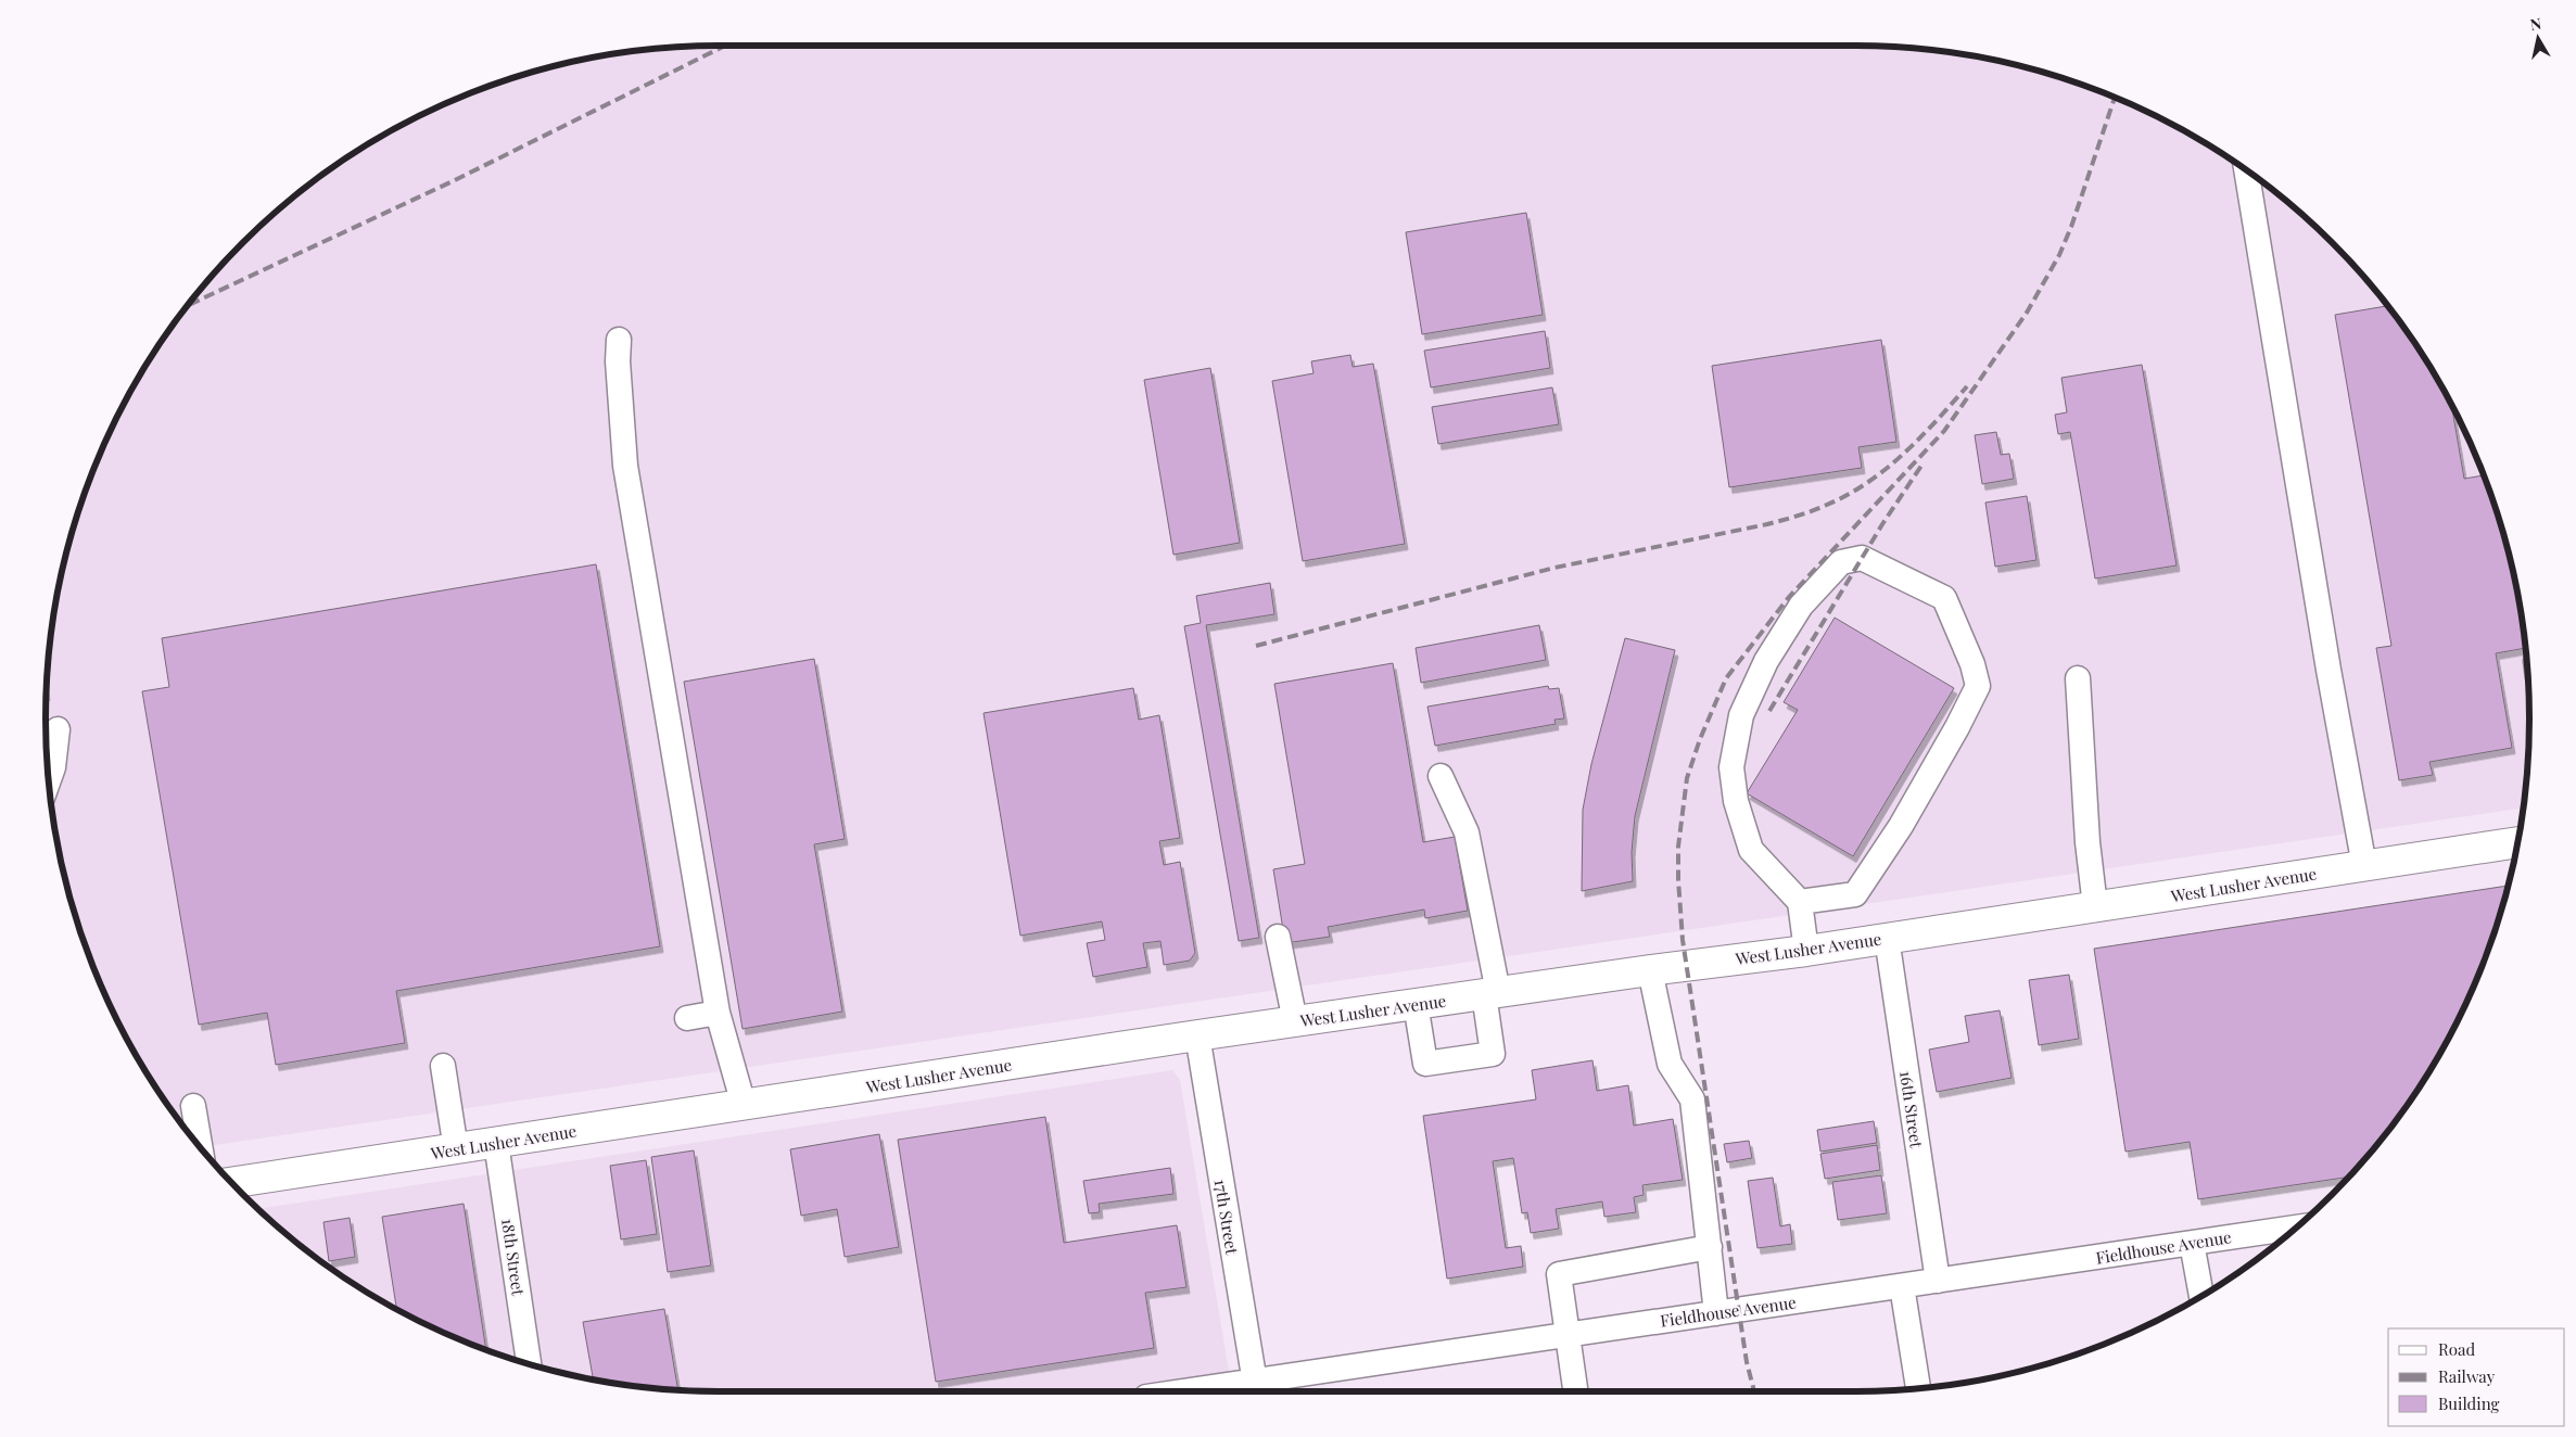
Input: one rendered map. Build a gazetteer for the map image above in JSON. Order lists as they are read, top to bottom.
{
  "streets": {
    "main road": ["West Lusher Avenue"],
    "street": [
      "16th Street",
      "17th Street",
      "Fieldhouse Avenue",
      "18th Street"
    ]
  },
  "crossings": [
    ["West Lusher Avenue", "16th Street"],
    ["West Lusher Avenue", "17th Street"],
    ["West Lusher Avenue", "18th Street"],
    ["16th Street", "Fieldhouse Avenue"],
    ["17th Street", "Fieldhouse Avenue"]
  ],
  "legend": ["Road", "Railway", "Building"],
  "north": "top"
}
